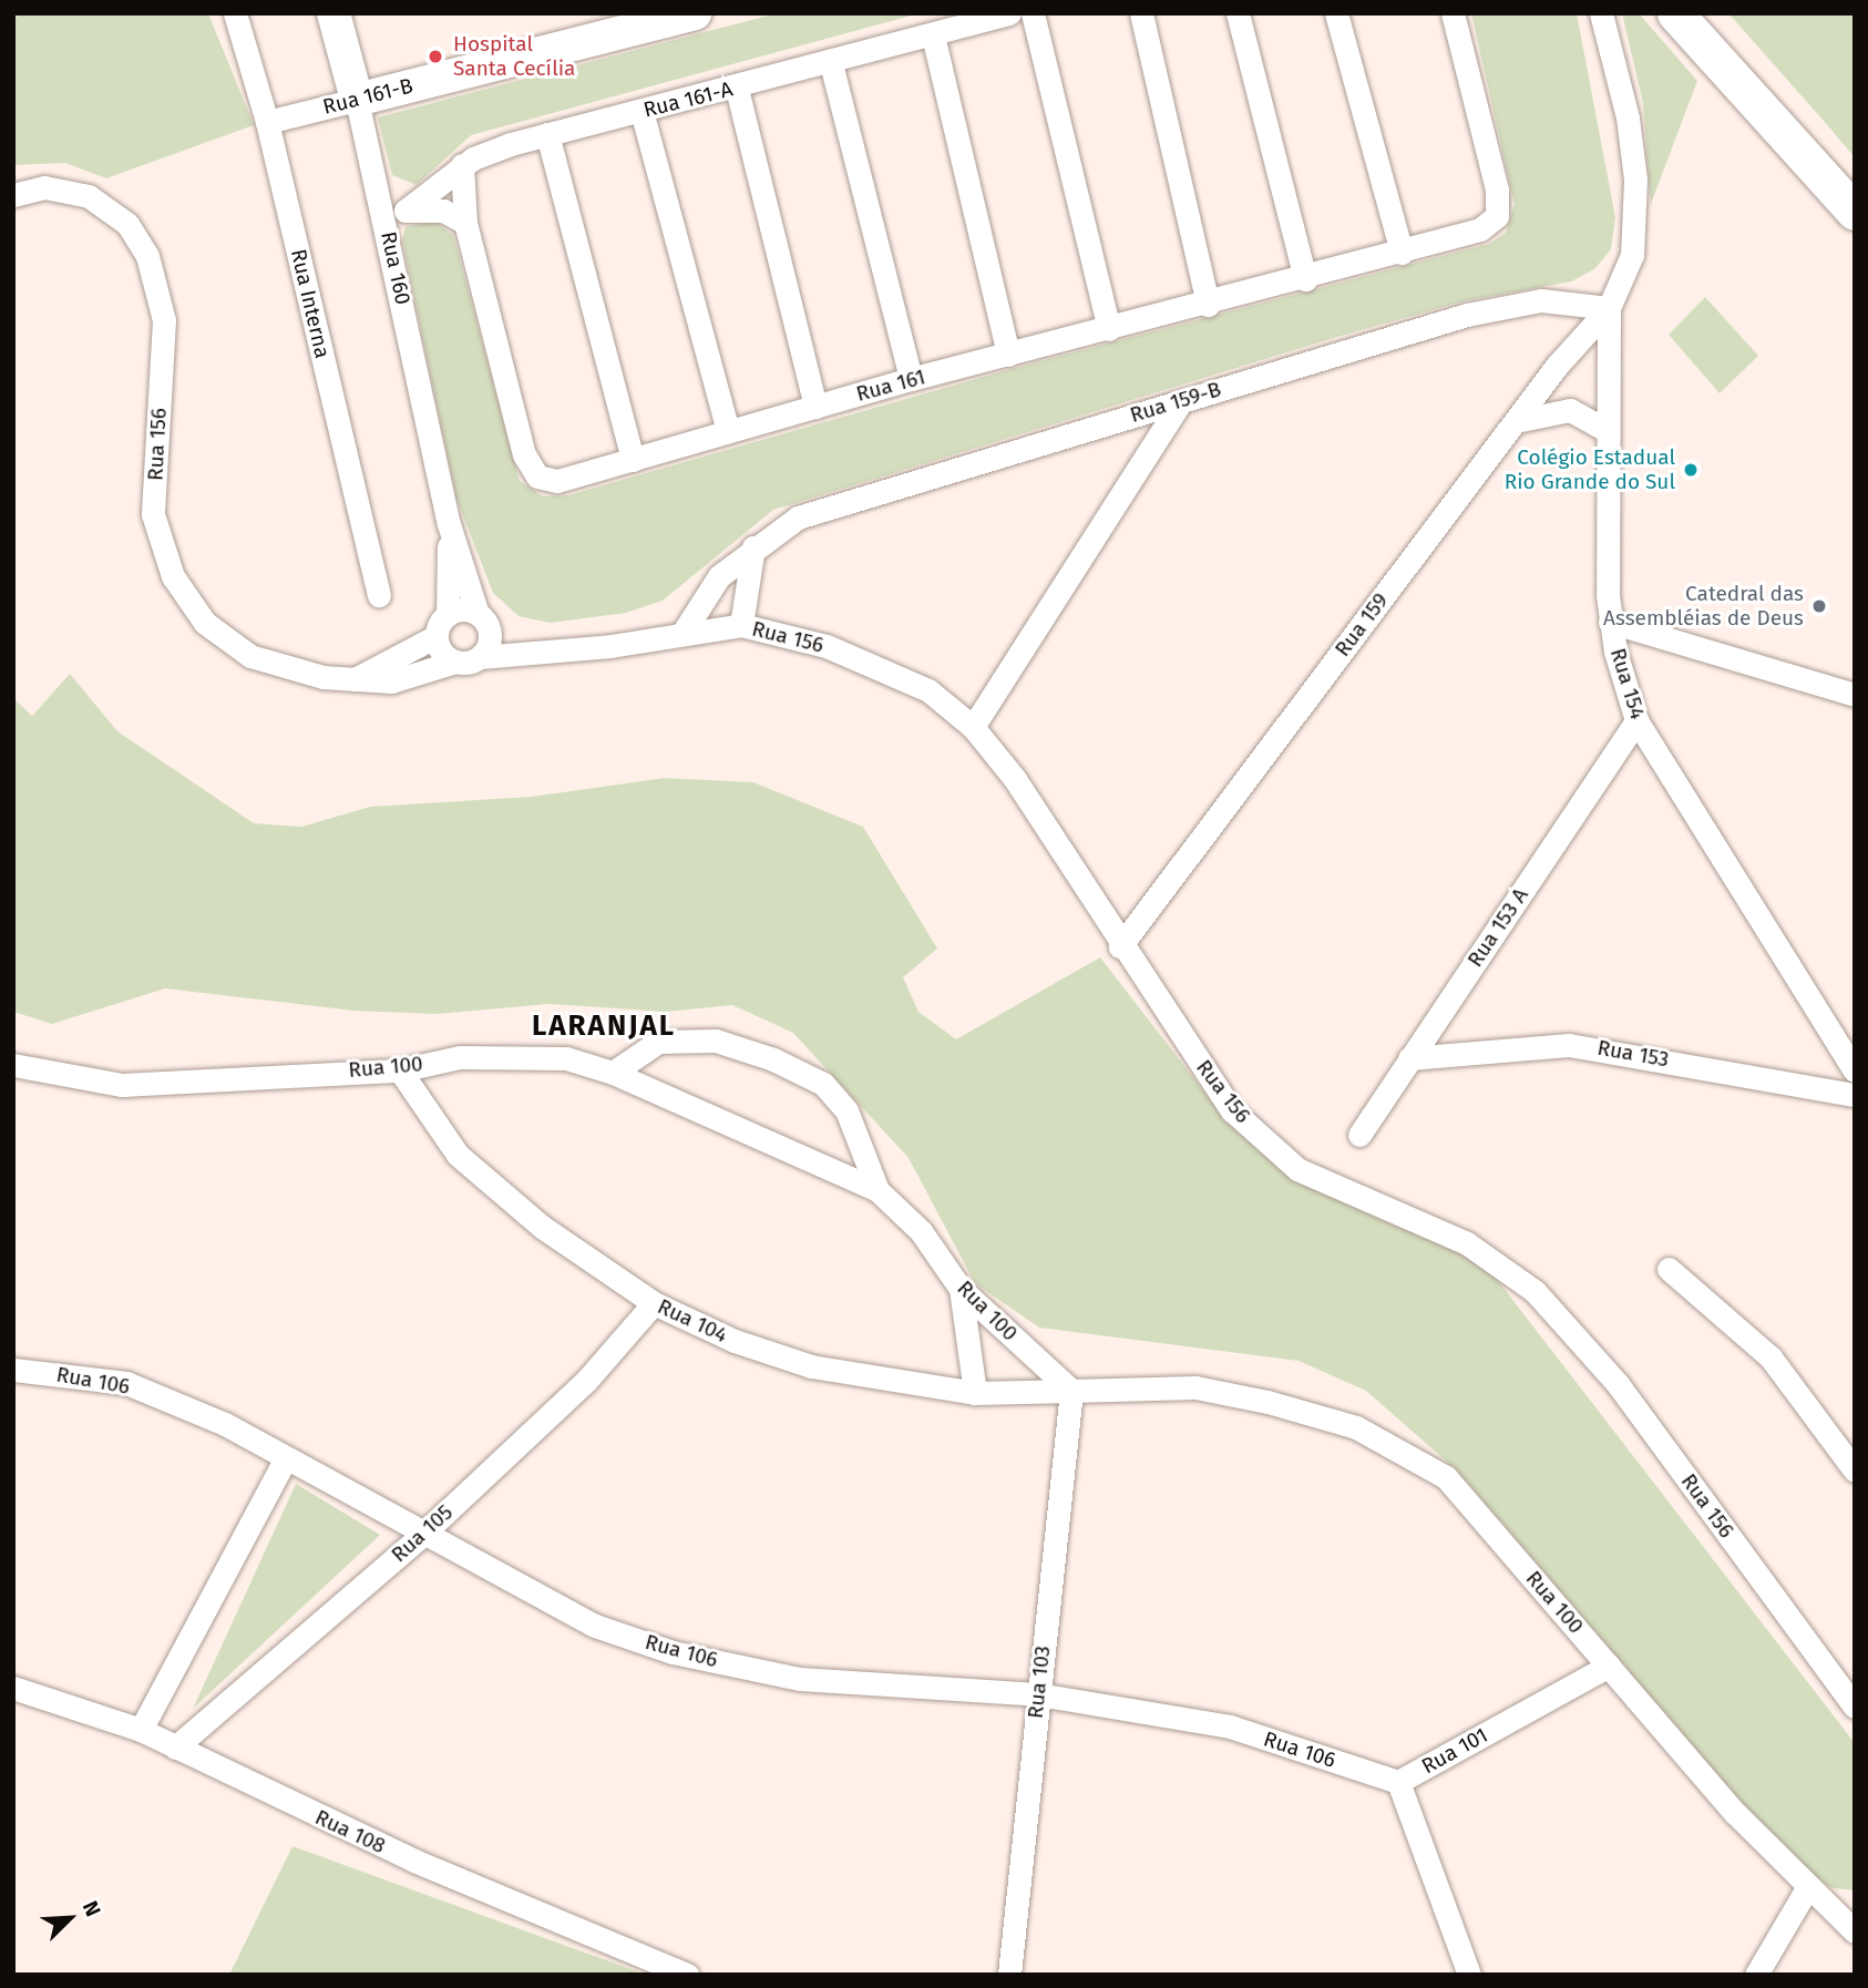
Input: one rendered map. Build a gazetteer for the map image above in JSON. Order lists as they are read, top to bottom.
{
  "streets": {
    "street": [
      "Rua 161-B",
      "Rua 161-A",
      "Rua 160",
      "Rua Interna",
      "Rua 161",
      "Rua 159-B",
      "Rua 156",
      "Rua 159",
      "Rua 154",
      "Rua 153 A",
      "Rua 153",
      "Rua 100",
      "Rua 104",
      "Rua 106",
      "Rua 105",
      "Rua 103",
      "Rua 101",
      "Rua 108"
    ]
  },
  "crossings": [
    ["Rua 161-B", "Rua 160"],
    ["Rua 161-B", "Rua Interna"],
    ["Rua 161-A", "Rua 160"],
    ["Rua 161-A", "Rua 161"],
    ["Rua 160", "Rua 156"],
    ["Rua 159-B", "Rua 156"],
    ["Rua 159-B", "Rua 159"],
    ["Rua 159-B", "Rua 154"],
    ["Rua 156", "Rua 159"],
    ["Rua 159", "Rua 154"],
    ["Rua 154", "Rua 153 A"],
    ["Rua 153 A", "Rua 153"],
    ["Rua 100", "Rua 104"],
    ["Rua 100", "Rua 103"],
    ["Rua 100", "Rua 101"],
    ["Rua 104", "Rua 105"],
    ["Rua 104", "Rua 103"],
    ["Rua 106", "Rua 105"],
    ["Rua 106", "Rua 103"],
    ["Rua 106", "Rua 101"],
    ["Rua 105", "Rua 108"]
  ],
  "districts": ["LARANJAL"],
  "places": ["Hospital Santa Cecília", "Colégio Estadual Rio Grande do Sul", "Catedral das Assembléias de Deus"],
  "north": "top right"
}
